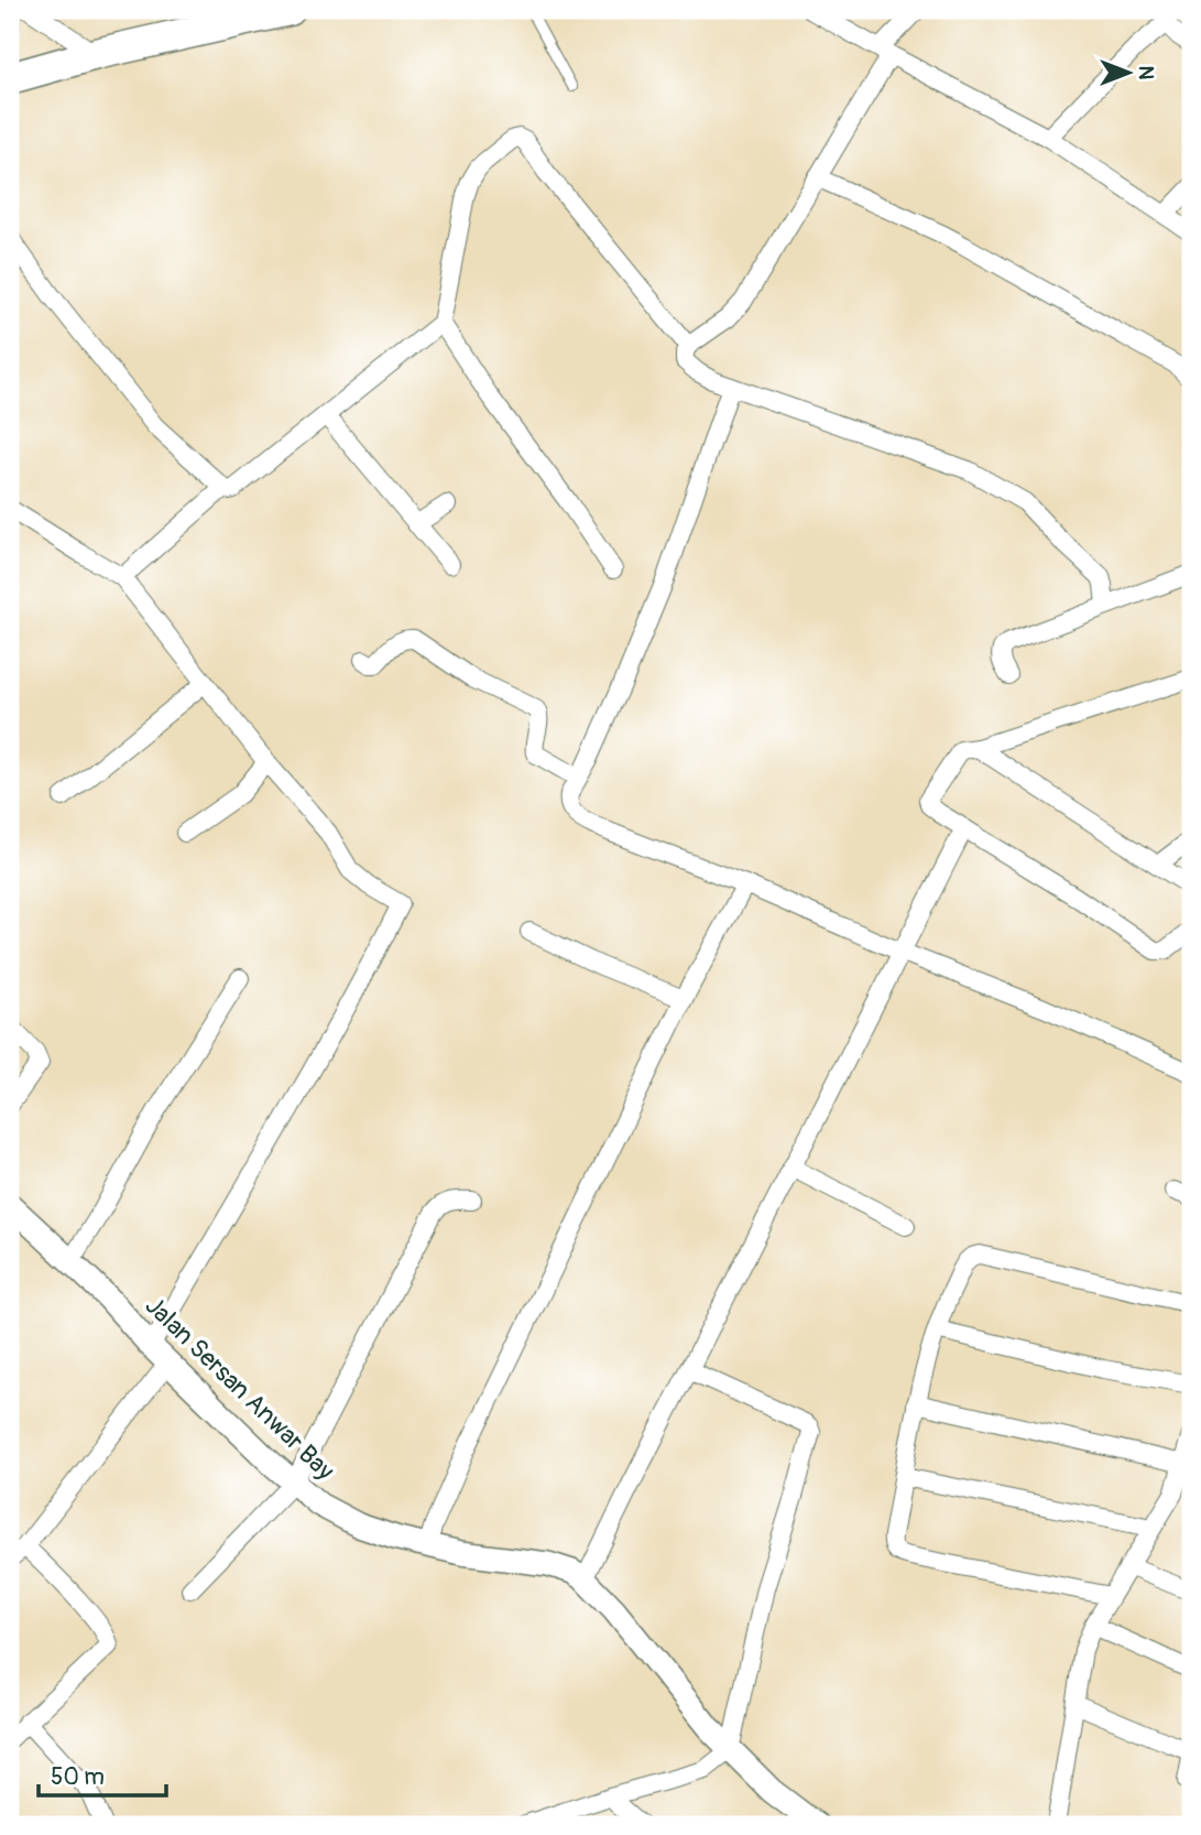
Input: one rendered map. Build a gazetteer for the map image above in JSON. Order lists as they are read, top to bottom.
{
  "streets": {
    "main road": ["Jalan Sersan Anwar Bay"]
  },
  "scale_bar": "50 m",
  "north": "right"
}
